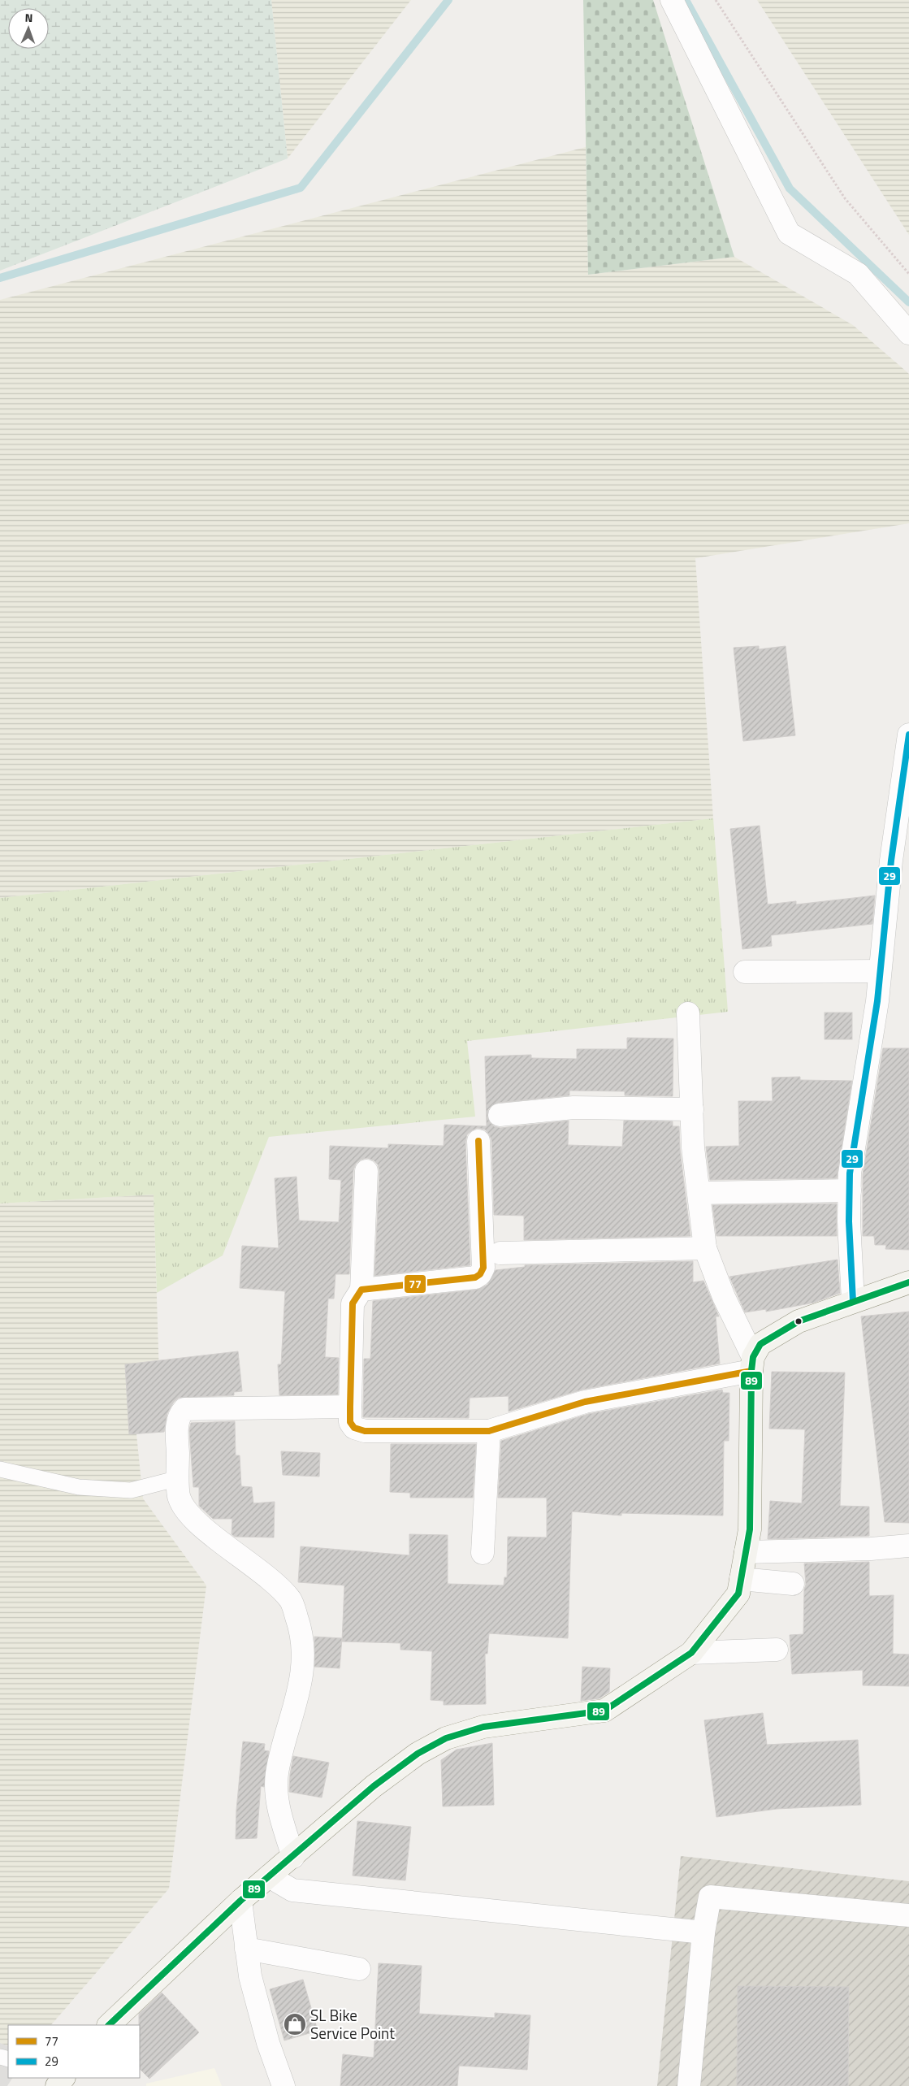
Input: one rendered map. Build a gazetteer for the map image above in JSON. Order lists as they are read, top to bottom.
{
  "places": {
    "shop": ["SL Bike Service Point"]
  },
  "lines": ["transit line 29", "transit line 77", "transit line 89"],
  "legend": ["77", "29"],
  "north": "top"
}
